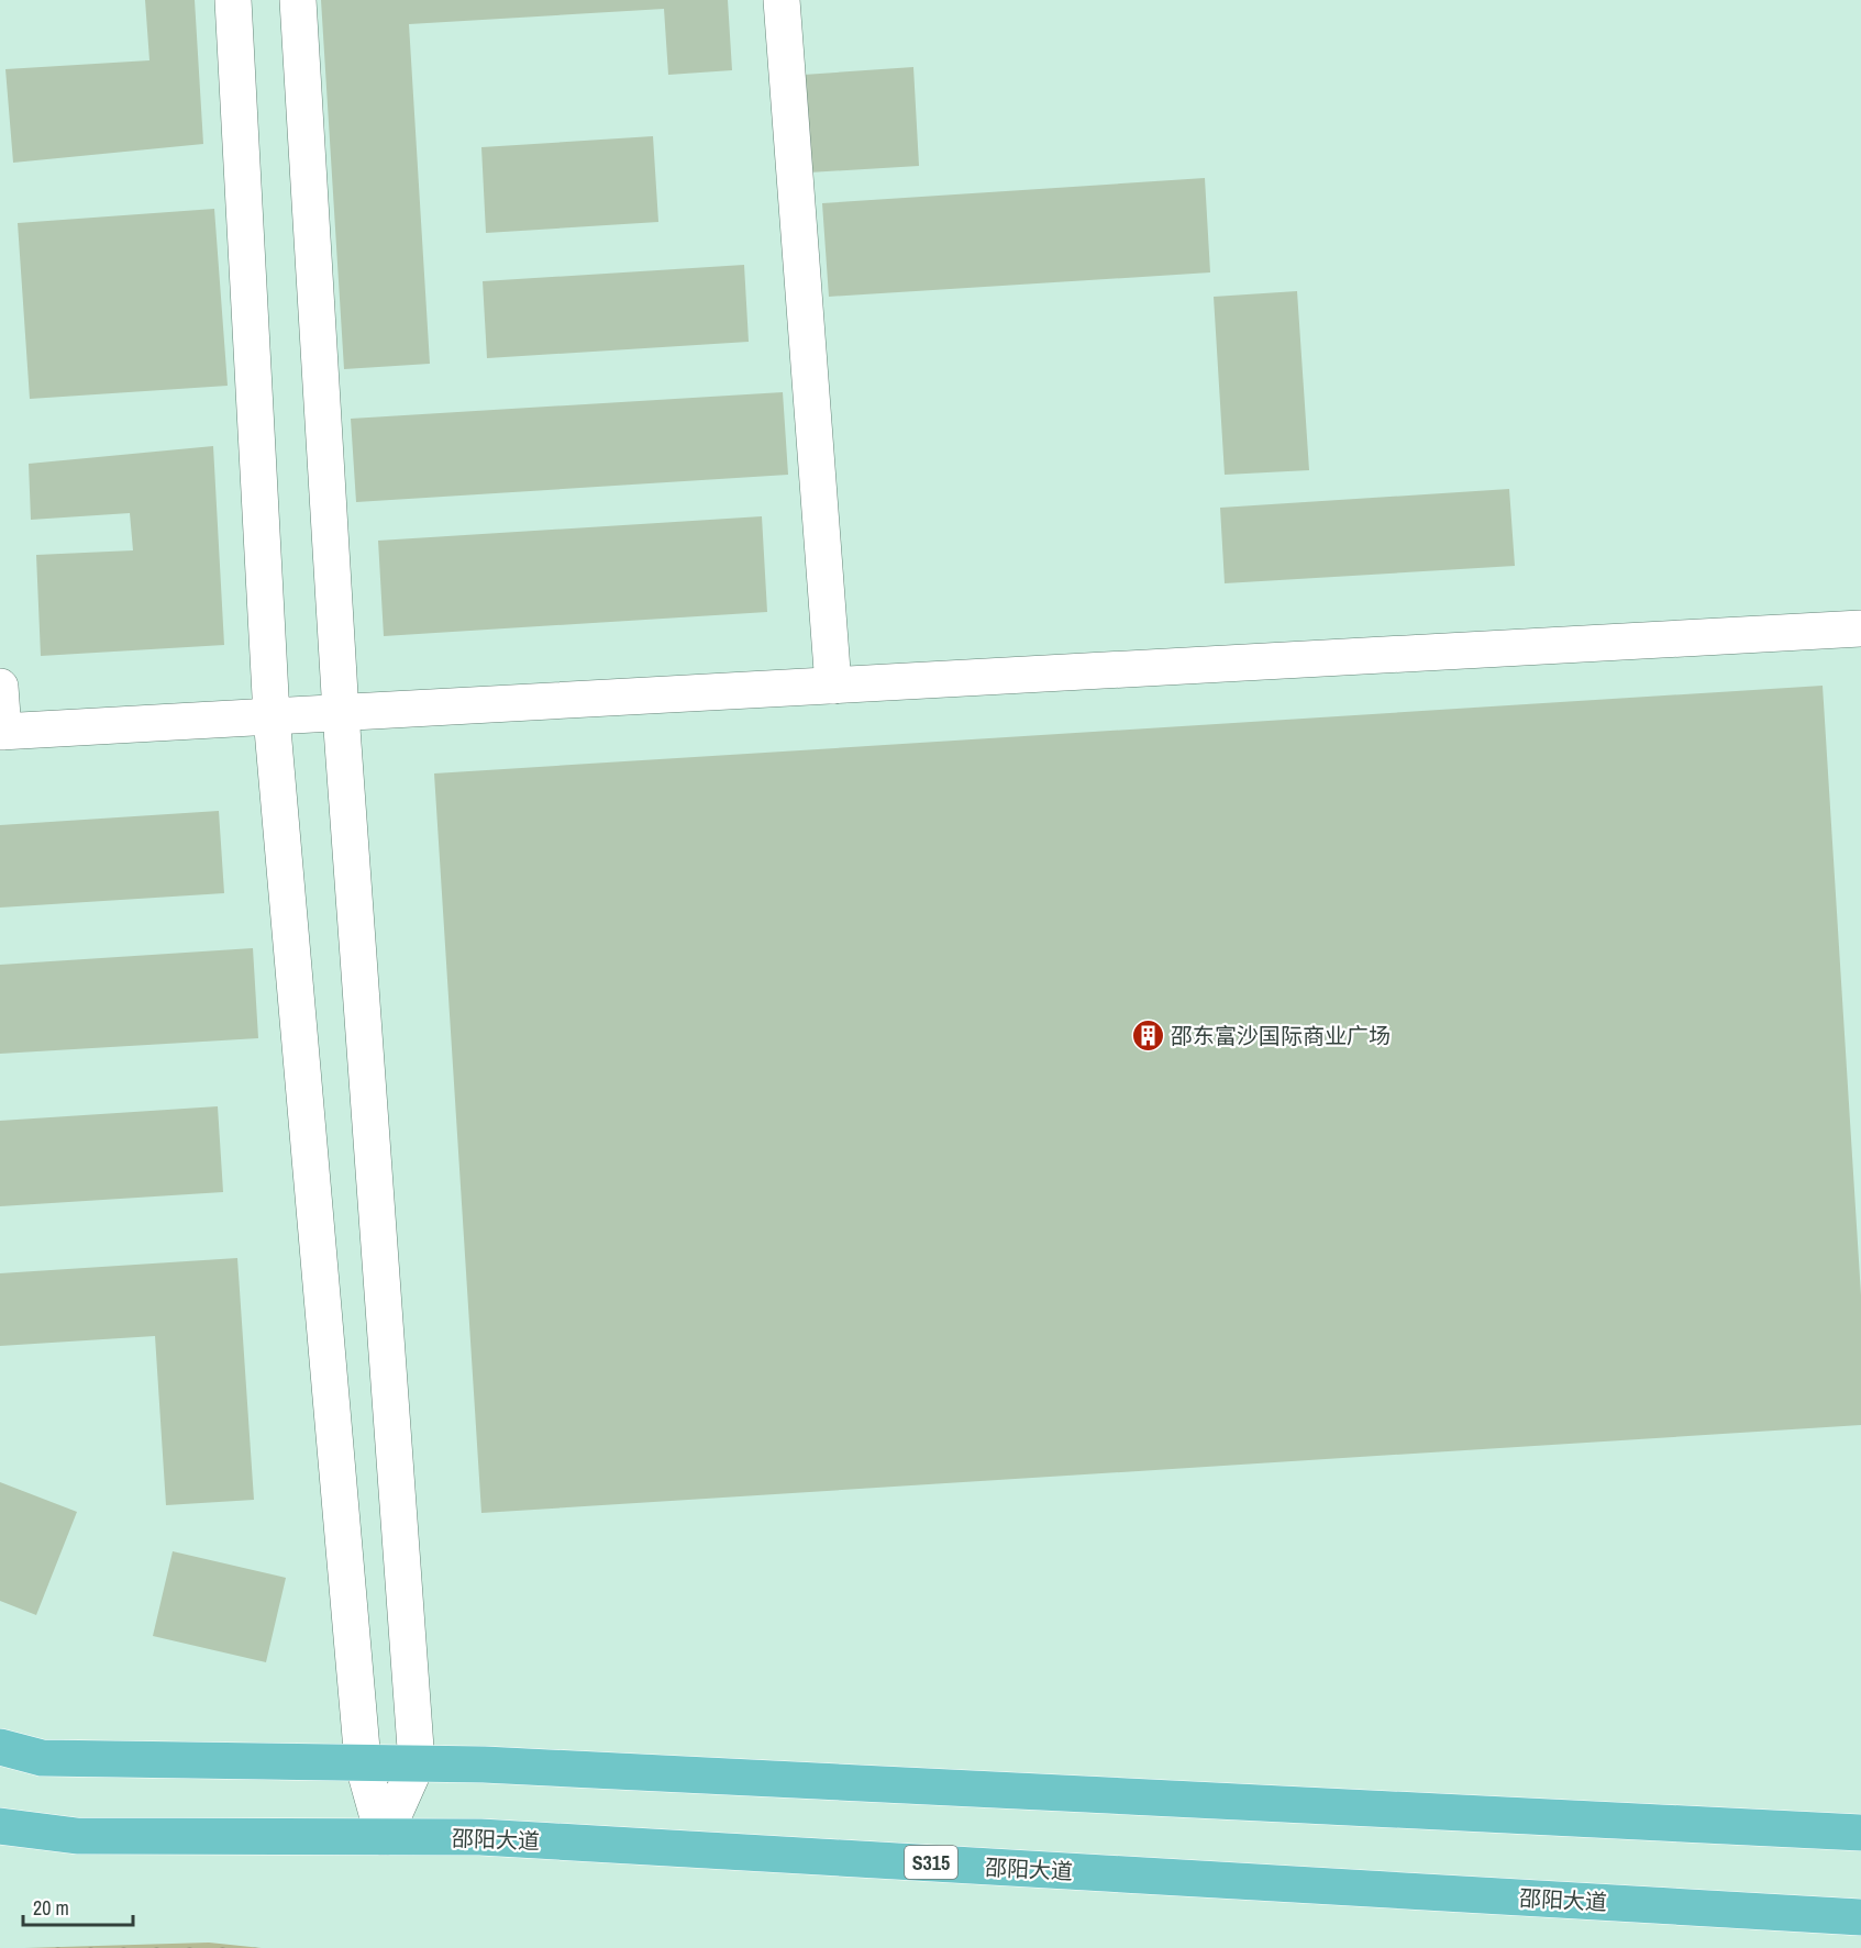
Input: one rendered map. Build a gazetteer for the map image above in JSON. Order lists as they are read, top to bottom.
{
  "streets": {
    "main road": ["邵阳大道", "S315"]
  },
  "places": {
    "building": ["邵东富沙国际商业广场"]
  },
  "scale_bar": "20 m"
}
